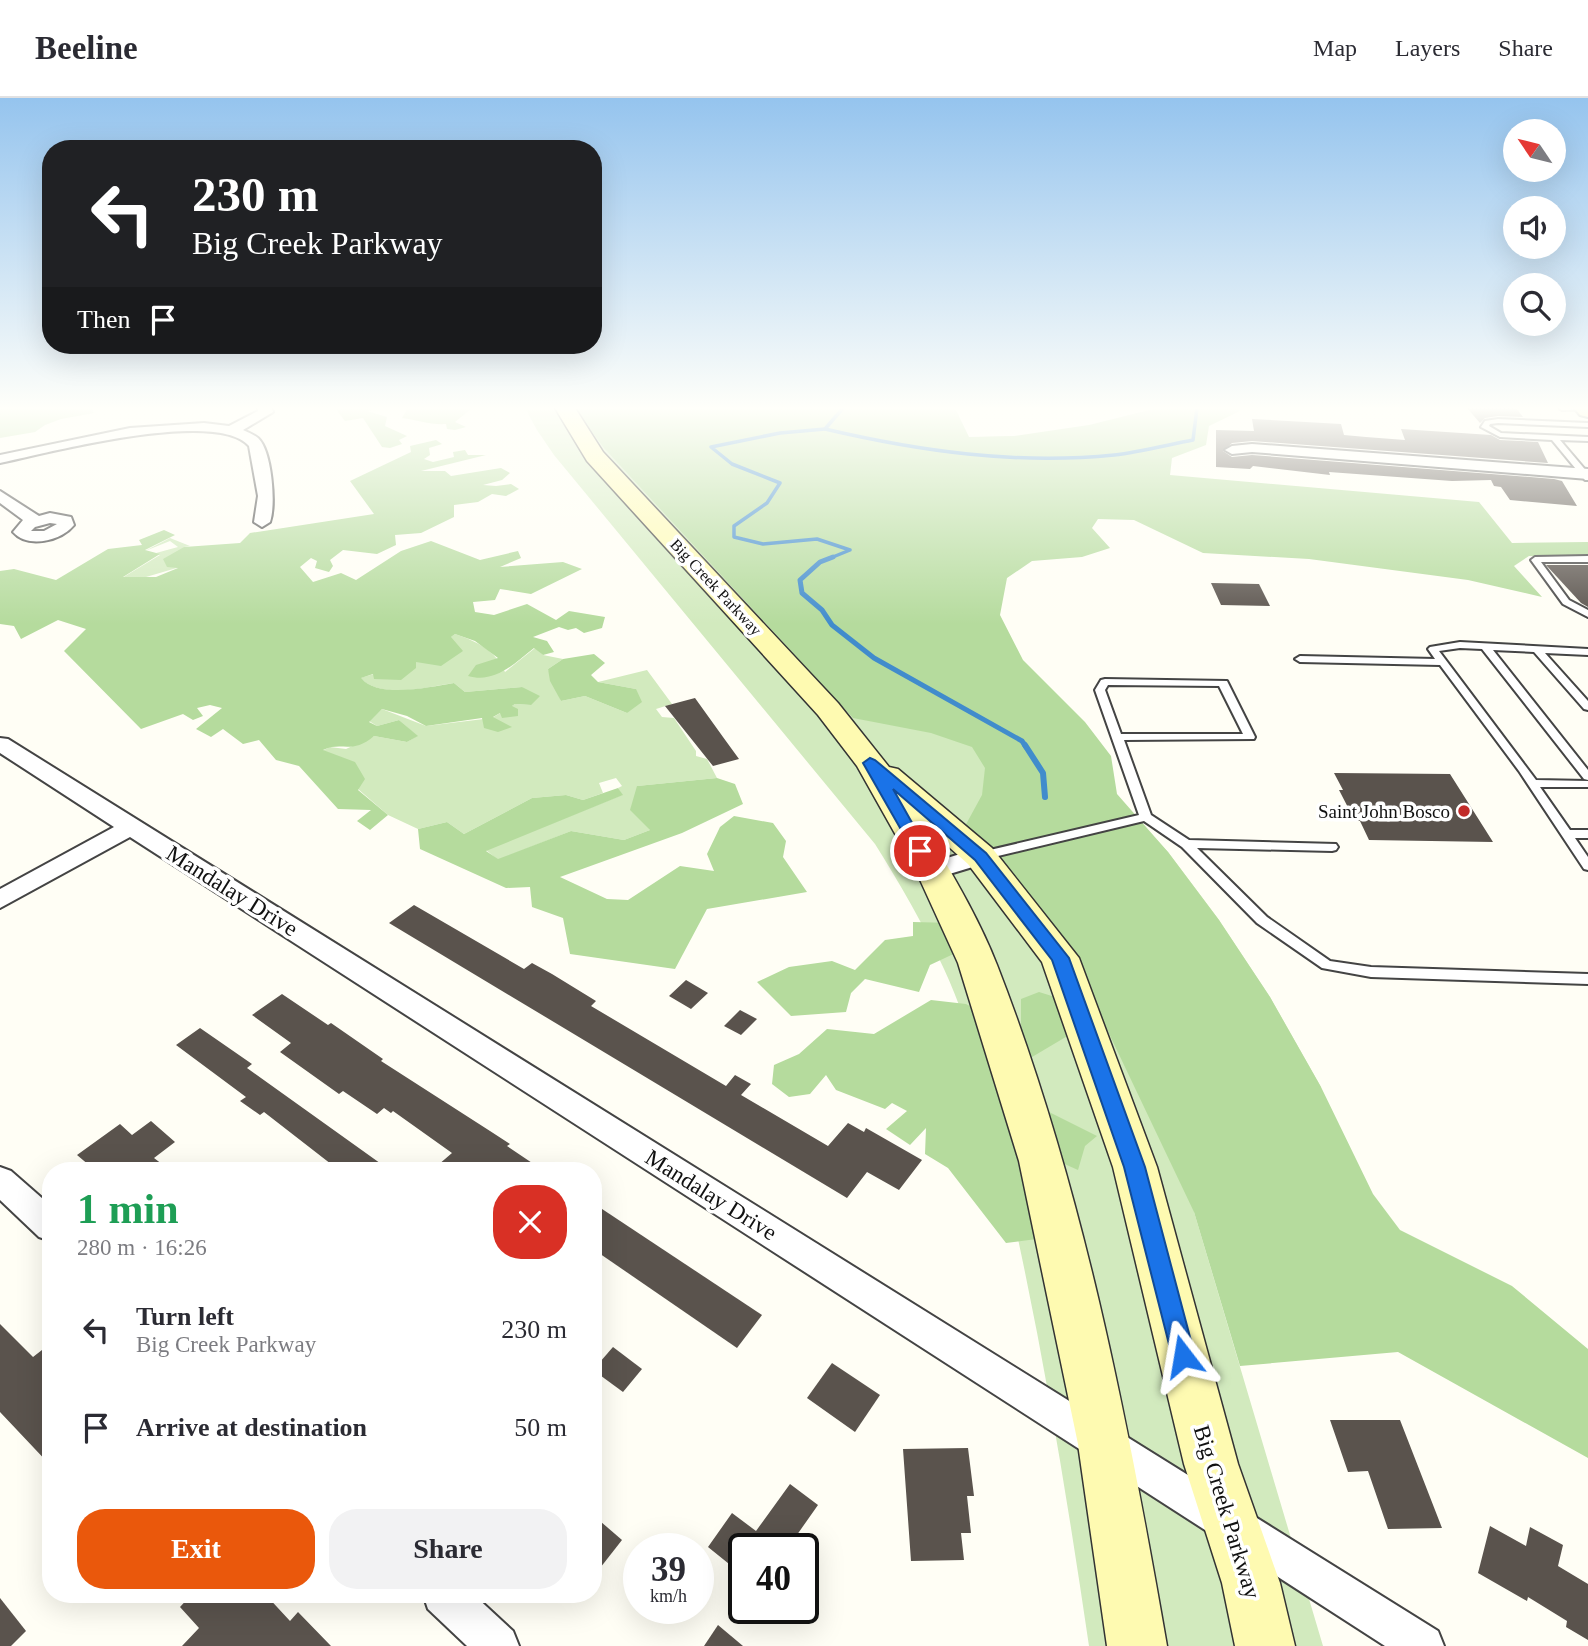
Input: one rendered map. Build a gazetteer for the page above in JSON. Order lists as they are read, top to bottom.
{
  "streets": {
    "street": ["Big Creek Parkway", "Mandalay Drive"]
  },
  "crossings": [
    ["Big Creek Parkway", "Mandalay Drive"]
  ],
  "places": ["Saint John Bosco"],
  "north": "top left",
  "page": {
    "header": "Beeline",
    "nav": ["Map", "Layers", "Share"],
    "turn": ["230 m", "Big Creek Parkway"],
    "then": "Then",
    "heading": ["1 min", "280 m · 16:26"],
    "list": [
      {
        "name": "Turn left",
        "note": "Big Creek Parkway",
        "value": "230 m"
      },
      {
        "name": "Arrive at destination",
        "value": "50 m"
      }
    ],
    "buttons": ["Exit", "Share"],
    "speed": "39 km/h",
    "limit": "40"
  }
}
